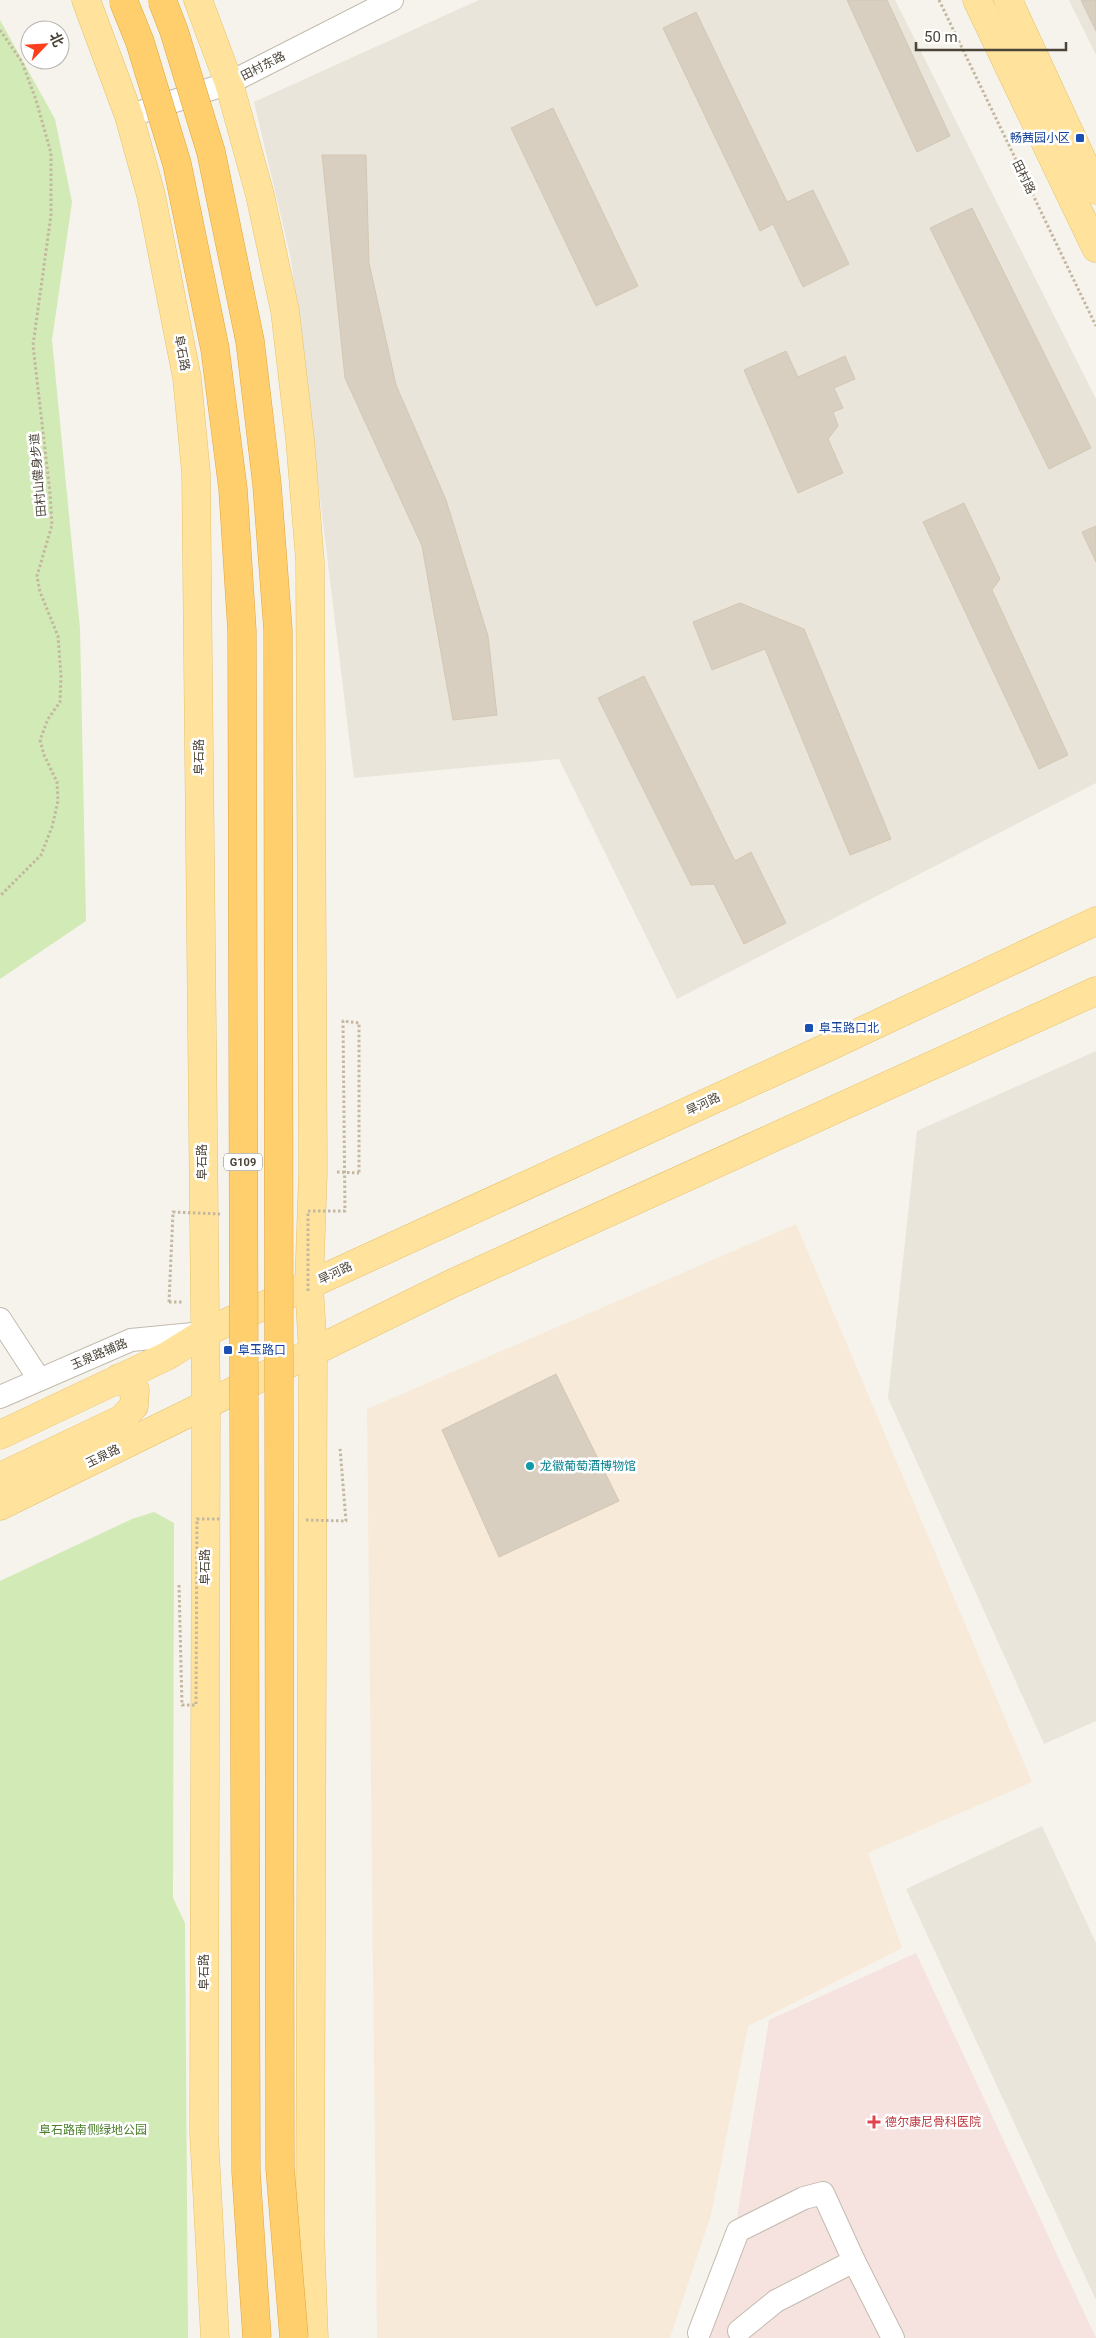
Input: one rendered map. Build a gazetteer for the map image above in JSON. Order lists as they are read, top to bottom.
{
  "streets": {
    "highway": ["G109"],
    "main road": ["阜石路", "旱河路", "玉泉路"],
    "street": ["田村东路", "玉泉路辅路"],
    "path": ["田村路", "田村山健身步道"]
  },
  "crossings": [
    ["田村东路", "阜石路"],
    ["阜石路", "旱河路"],
    ["阜石路", "玉泉路辅路"],
    ["阜石路", "玉泉路"],
    ["旱河路", "玉泉路辅路"]
  ],
  "parks": ["阜石路南侧绿地公园"],
  "places": {
    "transit": ["畅茜园小区", "阜玉路口北", "阜玉路口"],
    "other": ["龙徽葡萄酒博物馆"],
    "health": ["德尔康尼骨科医院"]
  },
  "scale_bar": "50 m",
  "north": "top right"
}
